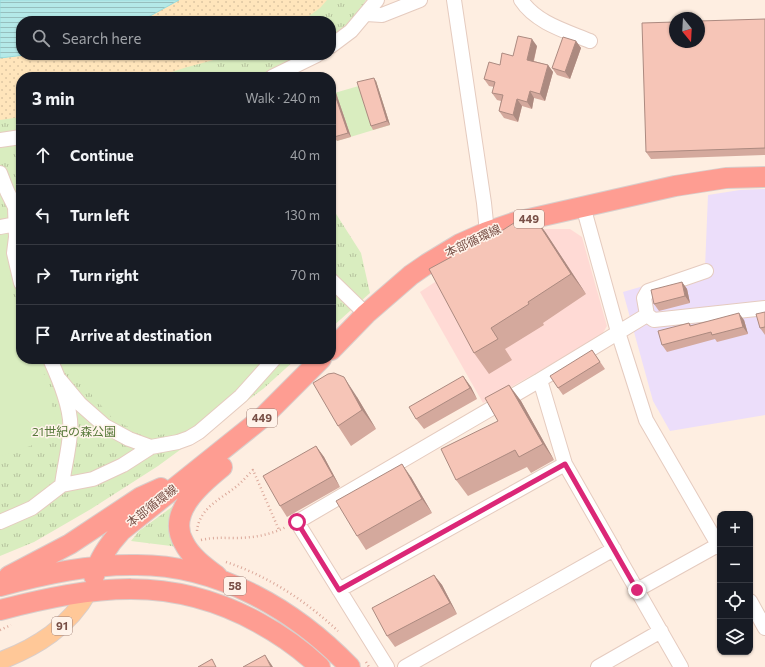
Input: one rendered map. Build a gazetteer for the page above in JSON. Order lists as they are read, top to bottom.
{
  "streets": {
    "highway": ["449", "本部循環線", "58"],
    "main road": ["91"]
  },
  "crossings": [
    ["本部循環線", "58"]
  ],
  "parks": ["21世紀の森公園"],
  "north": "bottom",
  "page": {
    "search": "Search here",
    "heading": ["3 min", "Walk · 240 m"],
    "list": [
      ["Continue", "40 m"],
      ["Turn left", "130 m"],
      ["Turn right", "70 m"],
      "Arrive at destination"
    ],
    "map_buttons": ["+", "−"]
  }
}
